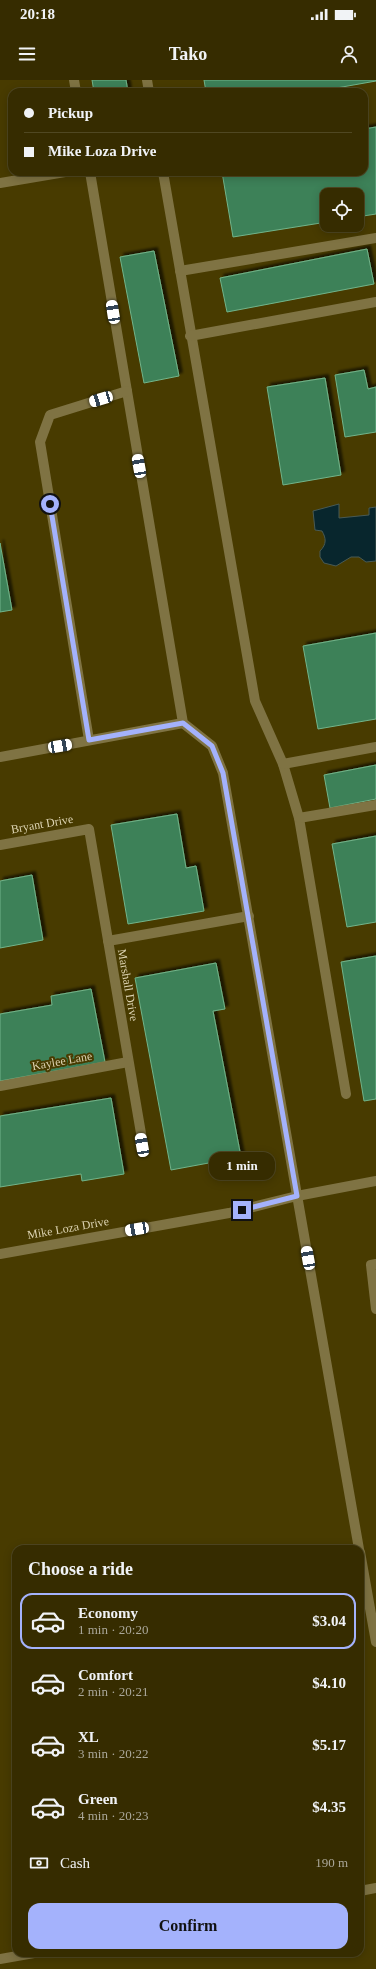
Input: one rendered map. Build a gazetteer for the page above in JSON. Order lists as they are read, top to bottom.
{
  "streets": {
    "street": [
      "Bryant Drive",
      "Marshall Drive",
      "Kaylee Lane",
      "Mike Loza Drive"
    ]
  },
  "crossings": [
    ["Bryant Drive", "Marshall Drive"],
    ["Marshall Drive", "Kaylee Lane"]
  ],
  "page": {
    "status": "20:18",
    "header": "Tako",
    "banner": ["Pickup", "Mike Loza Drive"],
    "bubble": "1 min",
    "heading": "Choose a ride",
    "list": [
      {
        "name": "Economy",
        "note": "1 min · 20:20",
        "value": "$3.04"
      },
      {
        "name": "Comfort",
        "note": "2 min · 20:21",
        "value": "$4.10"
      },
      {
        "name": "XL",
        "note": "3 min · 20:22",
        "value": "$5.17"
      },
      {
        "name": "Green",
        "note": "4 min · 20:23",
        "value": "$4.35"
      }
    ],
    "pay": ["Cash", "190 m"],
    "buttons": "Confirm"
  }
}
